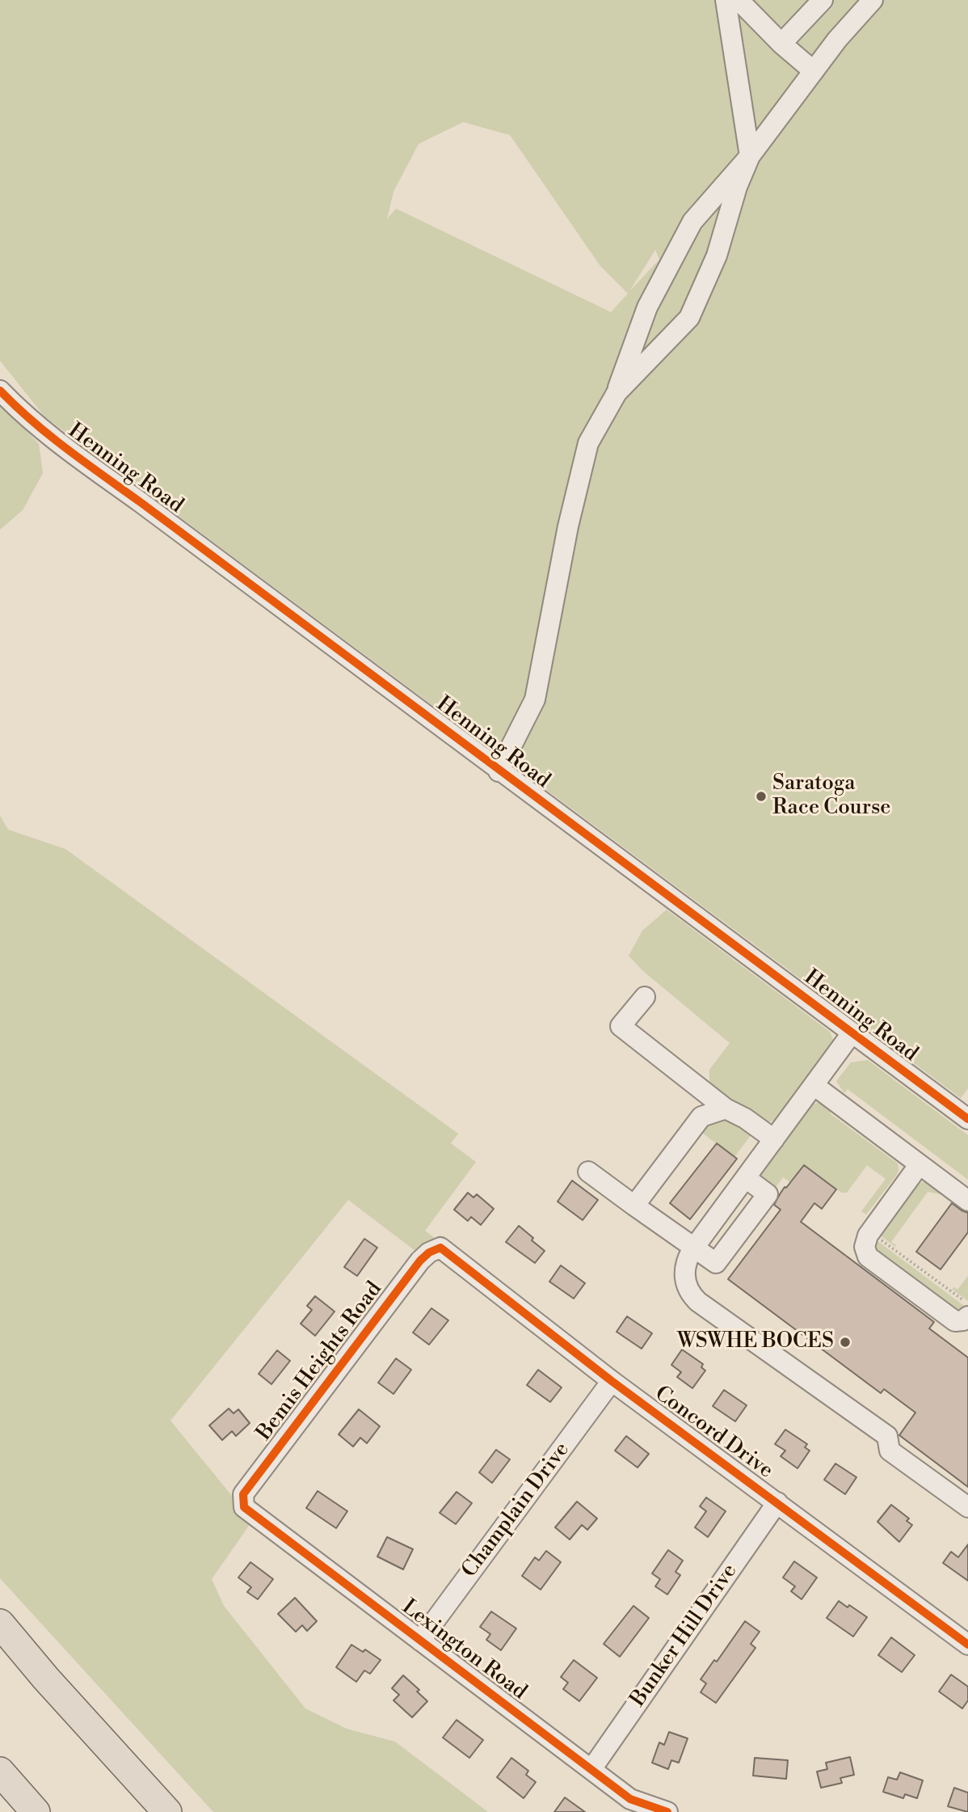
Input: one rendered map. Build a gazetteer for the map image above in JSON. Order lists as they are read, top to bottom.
{
  "streets": {
    "street": [
      "Henning Road",
      "Bemis Heights Road",
      "Concord Drive",
      "Champlain Drive",
      "Bunker Hill Drive",
      "Lexington Road"
    ]
  },
  "crossings": [
    ["Bemis Heights Road", "Concord Drive"],
    ["Bemis Heights Road", "Lexington Road"],
    ["Concord Drive", "Champlain Drive"],
    ["Concord Drive", "Bunker Hill Drive"],
    ["Champlain Drive", "Lexington Road"],
    ["Bunker Hill Drive", "Lexington Road"]
  ],
  "places": ["Saratoga Race Course", "WSWHE BOCES"]
}
